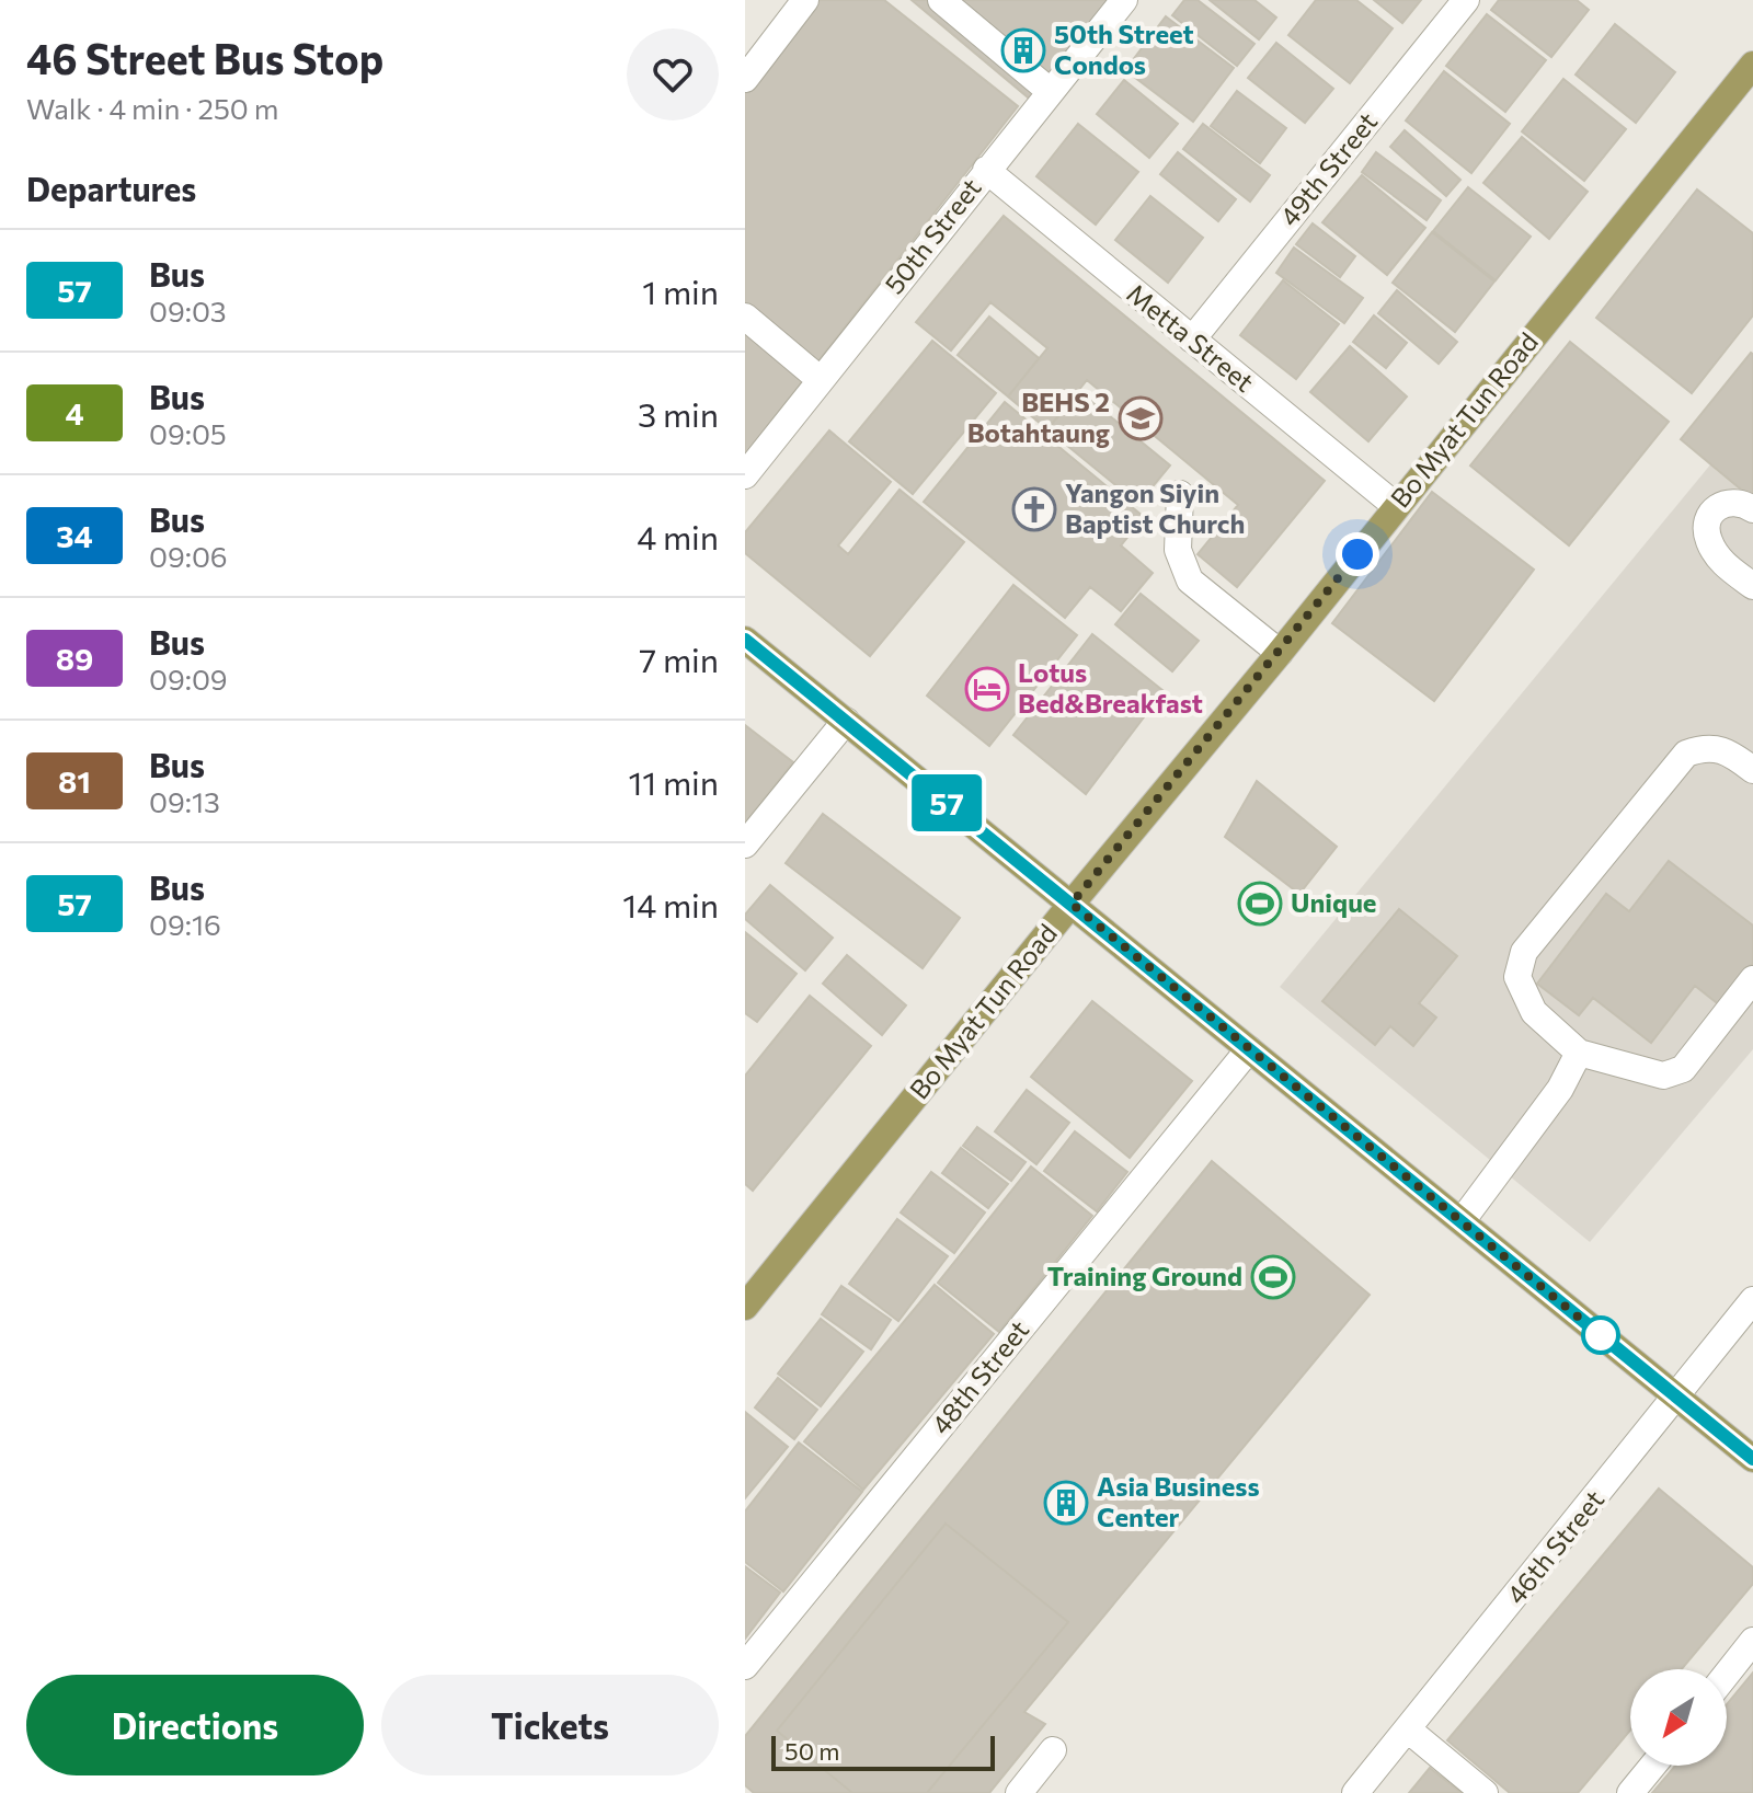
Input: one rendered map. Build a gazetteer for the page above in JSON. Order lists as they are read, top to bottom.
{
  "streets": {
    "main road": ["Bo Myat Tun Road"],
    "street": [
      "49th Street",
      "50th Street",
      "Metta Street",
      "48th Street",
      "46th Street"
    ]
  },
  "crossings": [
    ["49th Street", "Metta Street"],
    ["50th Street", "Metta Street"],
    ["Metta Street", "Bo Myat Tun Road"]
  ],
  "places": {
    "building": ["50th Street Condos", "Asia Business Center"],
    "school or university": ["BEHS 2 Botahtaung"],
    "church": ["Yangon Siyin Baptist Church"],
    "hotel": ["Lotus Bed&Breakfast"],
    "sports": ["Unique", "Training Ground"]
  },
  "lines": ["bus line 57"],
  "scale_bar": "50 m",
  "north": "bottom left",
  "page": {
    "heading": [
      ["46 Street Bus Stop", "Walk · 4 min · 250 m"],
      "Departures"
    ],
    "on_map": "57",
    "list": [
      {
        "mark": "57",
        "name": "Bus",
        "note": "09:03",
        "value": "1 min"
      },
      {
        "mark": "4",
        "name": "Bus",
        "note": "09:05",
        "value": "3 min"
      },
      {
        "mark": "34",
        "name": "Bus",
        "note": "09:06",
        "value": "4 min"
      },
      {
        "mark": "89",
        "name": "Bus",
        "note": "09:09",
        "value": "7 min"
      },
      {
        "mark": "81",
        "name": "Bus",
        "note": "09:13",
        "value": "11 min"
      },
      {
        "mark": "57",
        "name": "Bus",
        "note": "09:16",
        "value": "14 min"
      }
    ],
    "buttons": ["Directions", "Tickets"],
    "scale": "50 m"
  }
}
